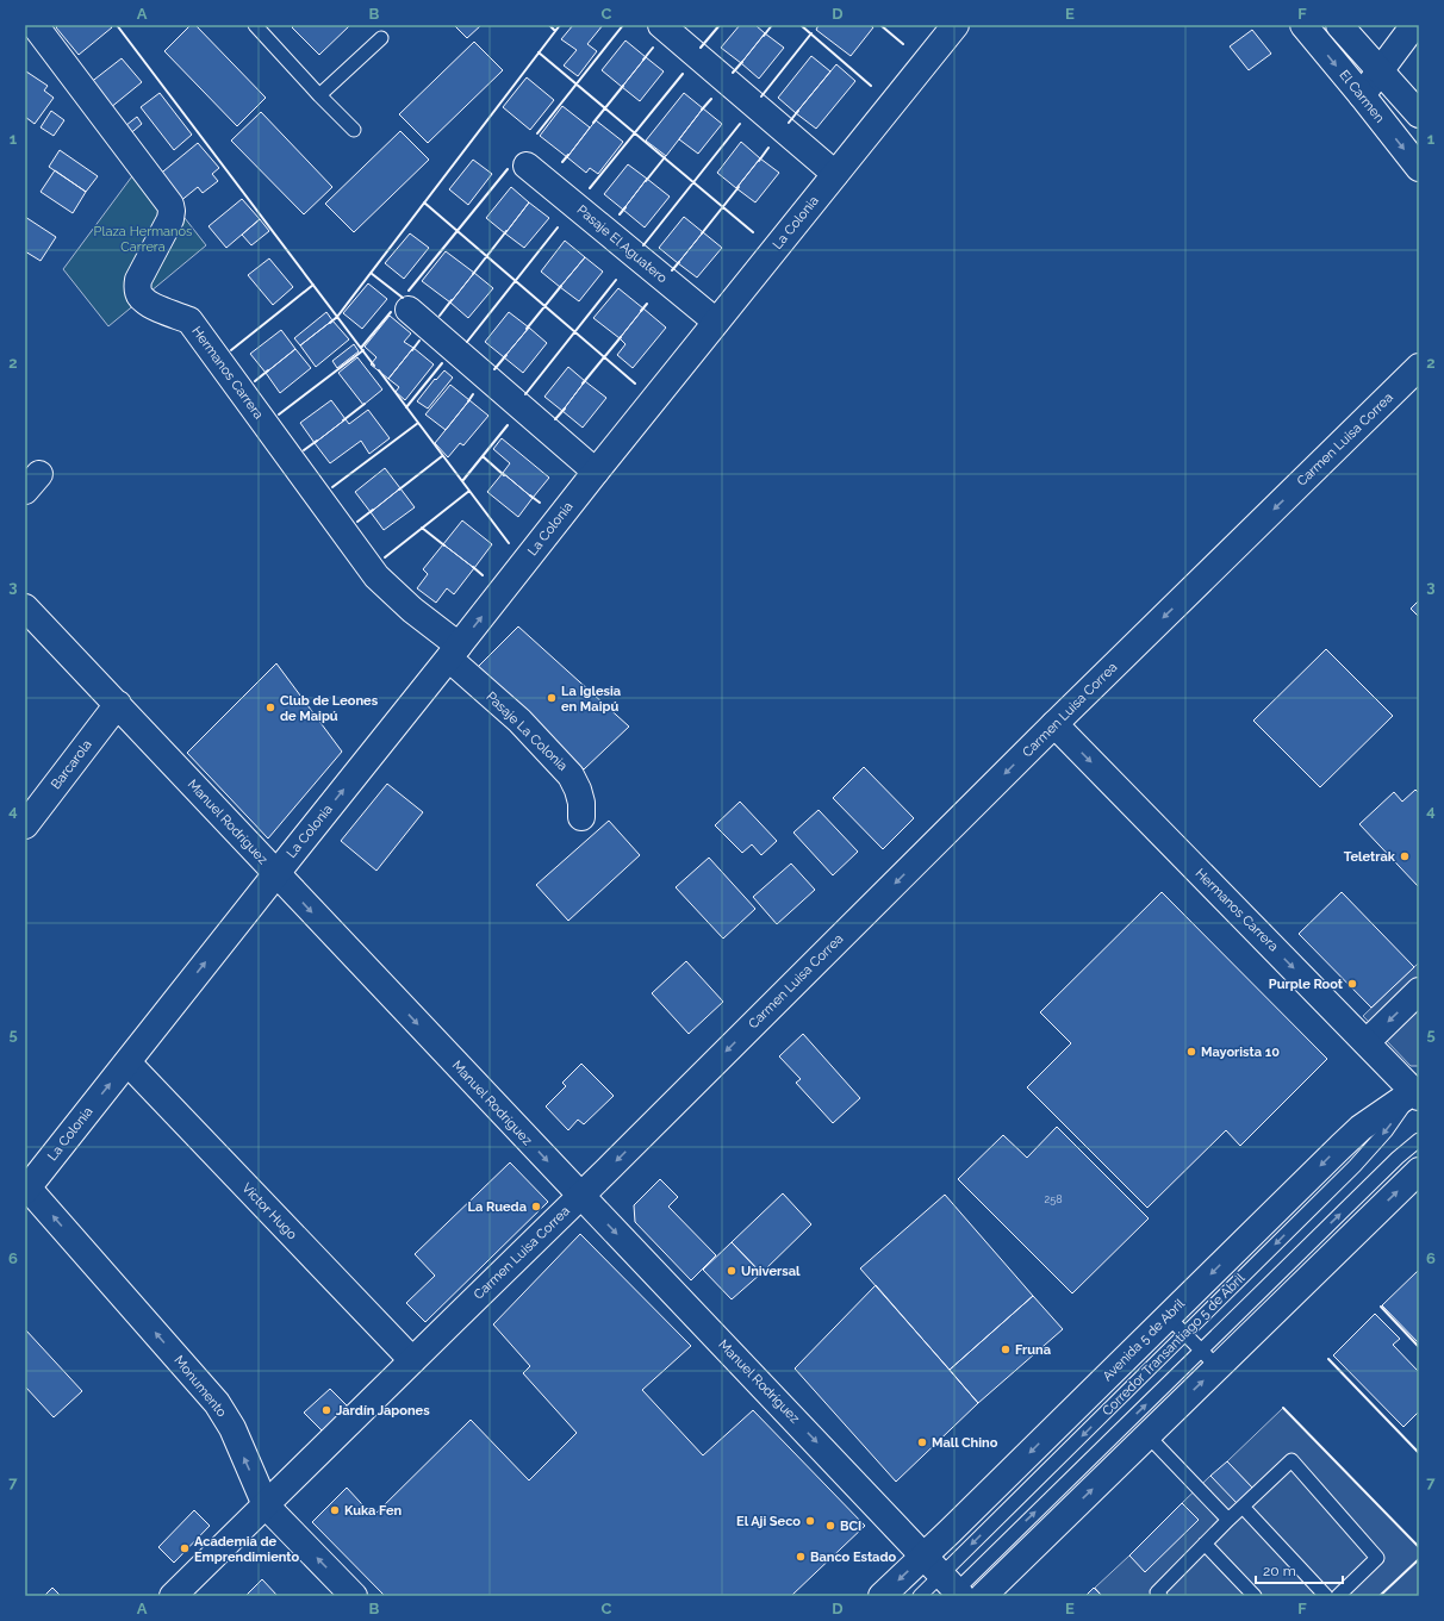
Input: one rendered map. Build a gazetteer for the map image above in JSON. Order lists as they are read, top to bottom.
{
  "streets": {
    "street": [
      "El Carmen",
      "La Colonia",
      "Pasaje El Aguatero",
      "Hermanos Carrera",
      "Carmen Luisa Correa",
      "Pasaje La Colonia",
      "Barcarola",
      "Manuel Rodríguez",
      "Víctor Hugo",
      "Avenida 5 de Abril",
      "Monumento"
    ],
    "lane": ["Corredor Transantiago 5 de Abril"]
  },
  "crossings": [
    ["La Colonia", "Pasaje El Aguatero"],
    ["La Colonia", "Hermanos Carrera"],
    ["La Colonia", "Pasaje La Colonia"],
    ["La Colonia", "Manuel Rodríguez"],
    ["La Colonia", "Víctor Hugo"],
    ["La Colonia", "Monumento"],
    ["Hermanos Carrera", "Carmen Luisa Correa"],
    ["Hermanos Carrera", "Pasaje La Colonia"],
    ["Hermanos Carrera", "Avenida 5 de Abril"],
    ["Carmen Luisa Correa", "Manuel Rodríguez"],
    ["Carmen Luisa Correa", "Víctor Hugo"],
    ["Carmen Luisa Correa", "Monumento"],
    ["Barcarola", "Manuel Rodríguez"],
    ["Manuel Rodríguez", "Avenida 5 de Abril"],
    ["Manuel Rodríguez", "Corredor Transantiago 5 de Abril"],
    ["Avenida 5 de Abril", "Corredor Transantiago 5 de Abril"]
  ],
  "one_way": [
    "La Colonia",
    "Carmen Luisa Correa",
    "Manuel Rodríguez",
    "Monumento"
  ],
  "parks": ["Plaza Hermanos Carrera"],
  "places": [
    "La Iglesia en Maipú",
    "Club de Leones de Maipú",
    "Teletrak",
    "Purple Root",
    "Mayorista 10",
    "La Rueda",
    "Universal",
    "Fruna",
    "Jardín Japones",
    "Mall Chino",
    "Kuka Fen",
    "El Aji Seco",
    "BCI",
    "Academia de Emprendimiento",
    "Banco Estado"
  ],
  "house_numbers": ["258"],
  "scale_bar": "20 m",
  "grid": {
    "columns": [
      "A",
      "B",
      "C",
      "D",
      "E",
      "F"
    ],
    "rows": [
      "1",
      "2",
      "3",
      "4",
      "5",
      "6",
      "7"
    ]
  }
}
